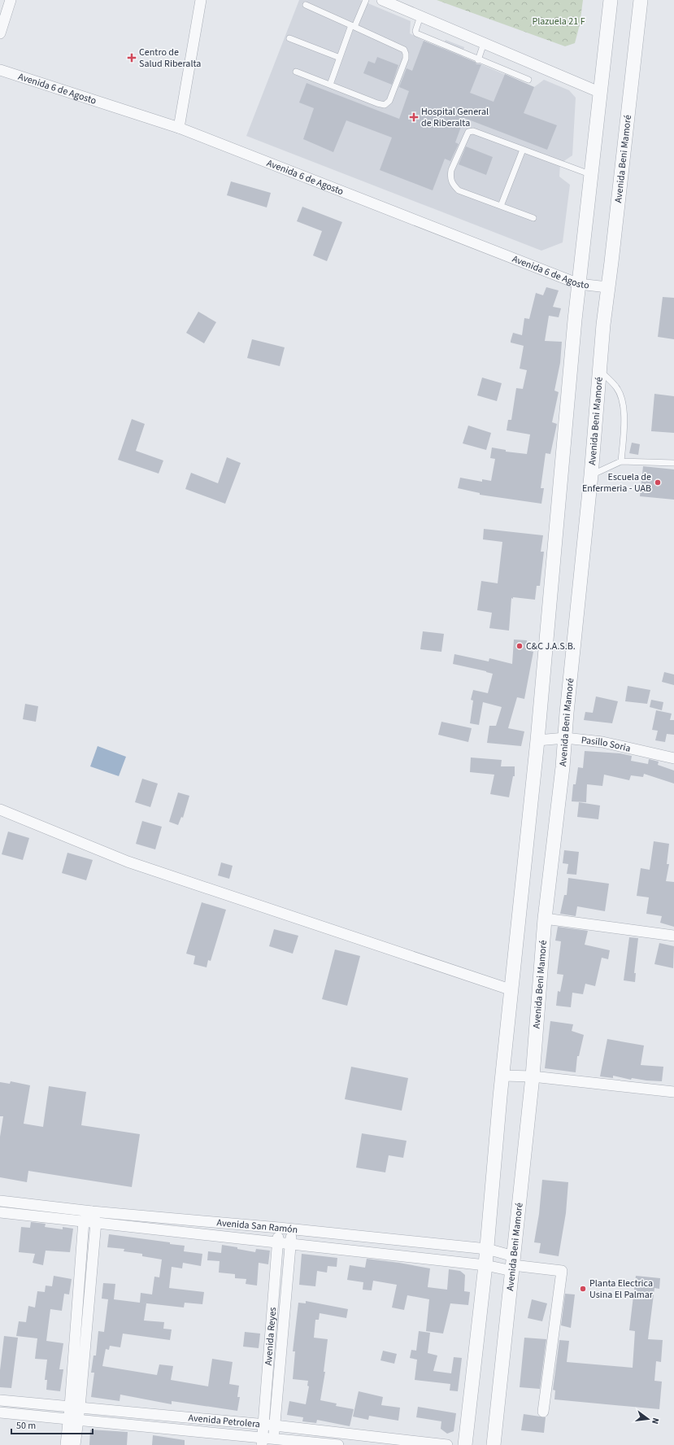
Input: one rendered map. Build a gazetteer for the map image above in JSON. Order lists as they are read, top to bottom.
{
  "streets": {
    "street": [
      "Avenida 6 de Agosto",
      "Avenida Beni Mamoré",
      "Pasillo Soria",
      "Avenida San Ramón",
      "Avenida Reyes",
      "Avenida Petrolera"
    ]
  },
  "crossings": [
    ["Avenida 6 de Agosto", "Avenida Beni Mamoré"],
    ["Avenida Beni Mamoré", "Pasillo Soria"],
    ["Avenida Beni Mamoré", "Avenida San Ramón"],
    ["Avenida San Ramón", "Avenida Reyes"],
    ["Avenida Reyes", "Avenida Petrolera"]
  ],
  "parks": ["Plazuela 21 F"],
  "places": {
    "health": ["Centro de Salud Riberalta", "Hospital General de Riberalta"],
    "other": ["Escuela de Enfermeria - UAB", "C&C J.A.S.B.", "Planta Electrica Usina El Palmar"]
  },
  "scale_bar": "50 m",
  "north": "right"
}
